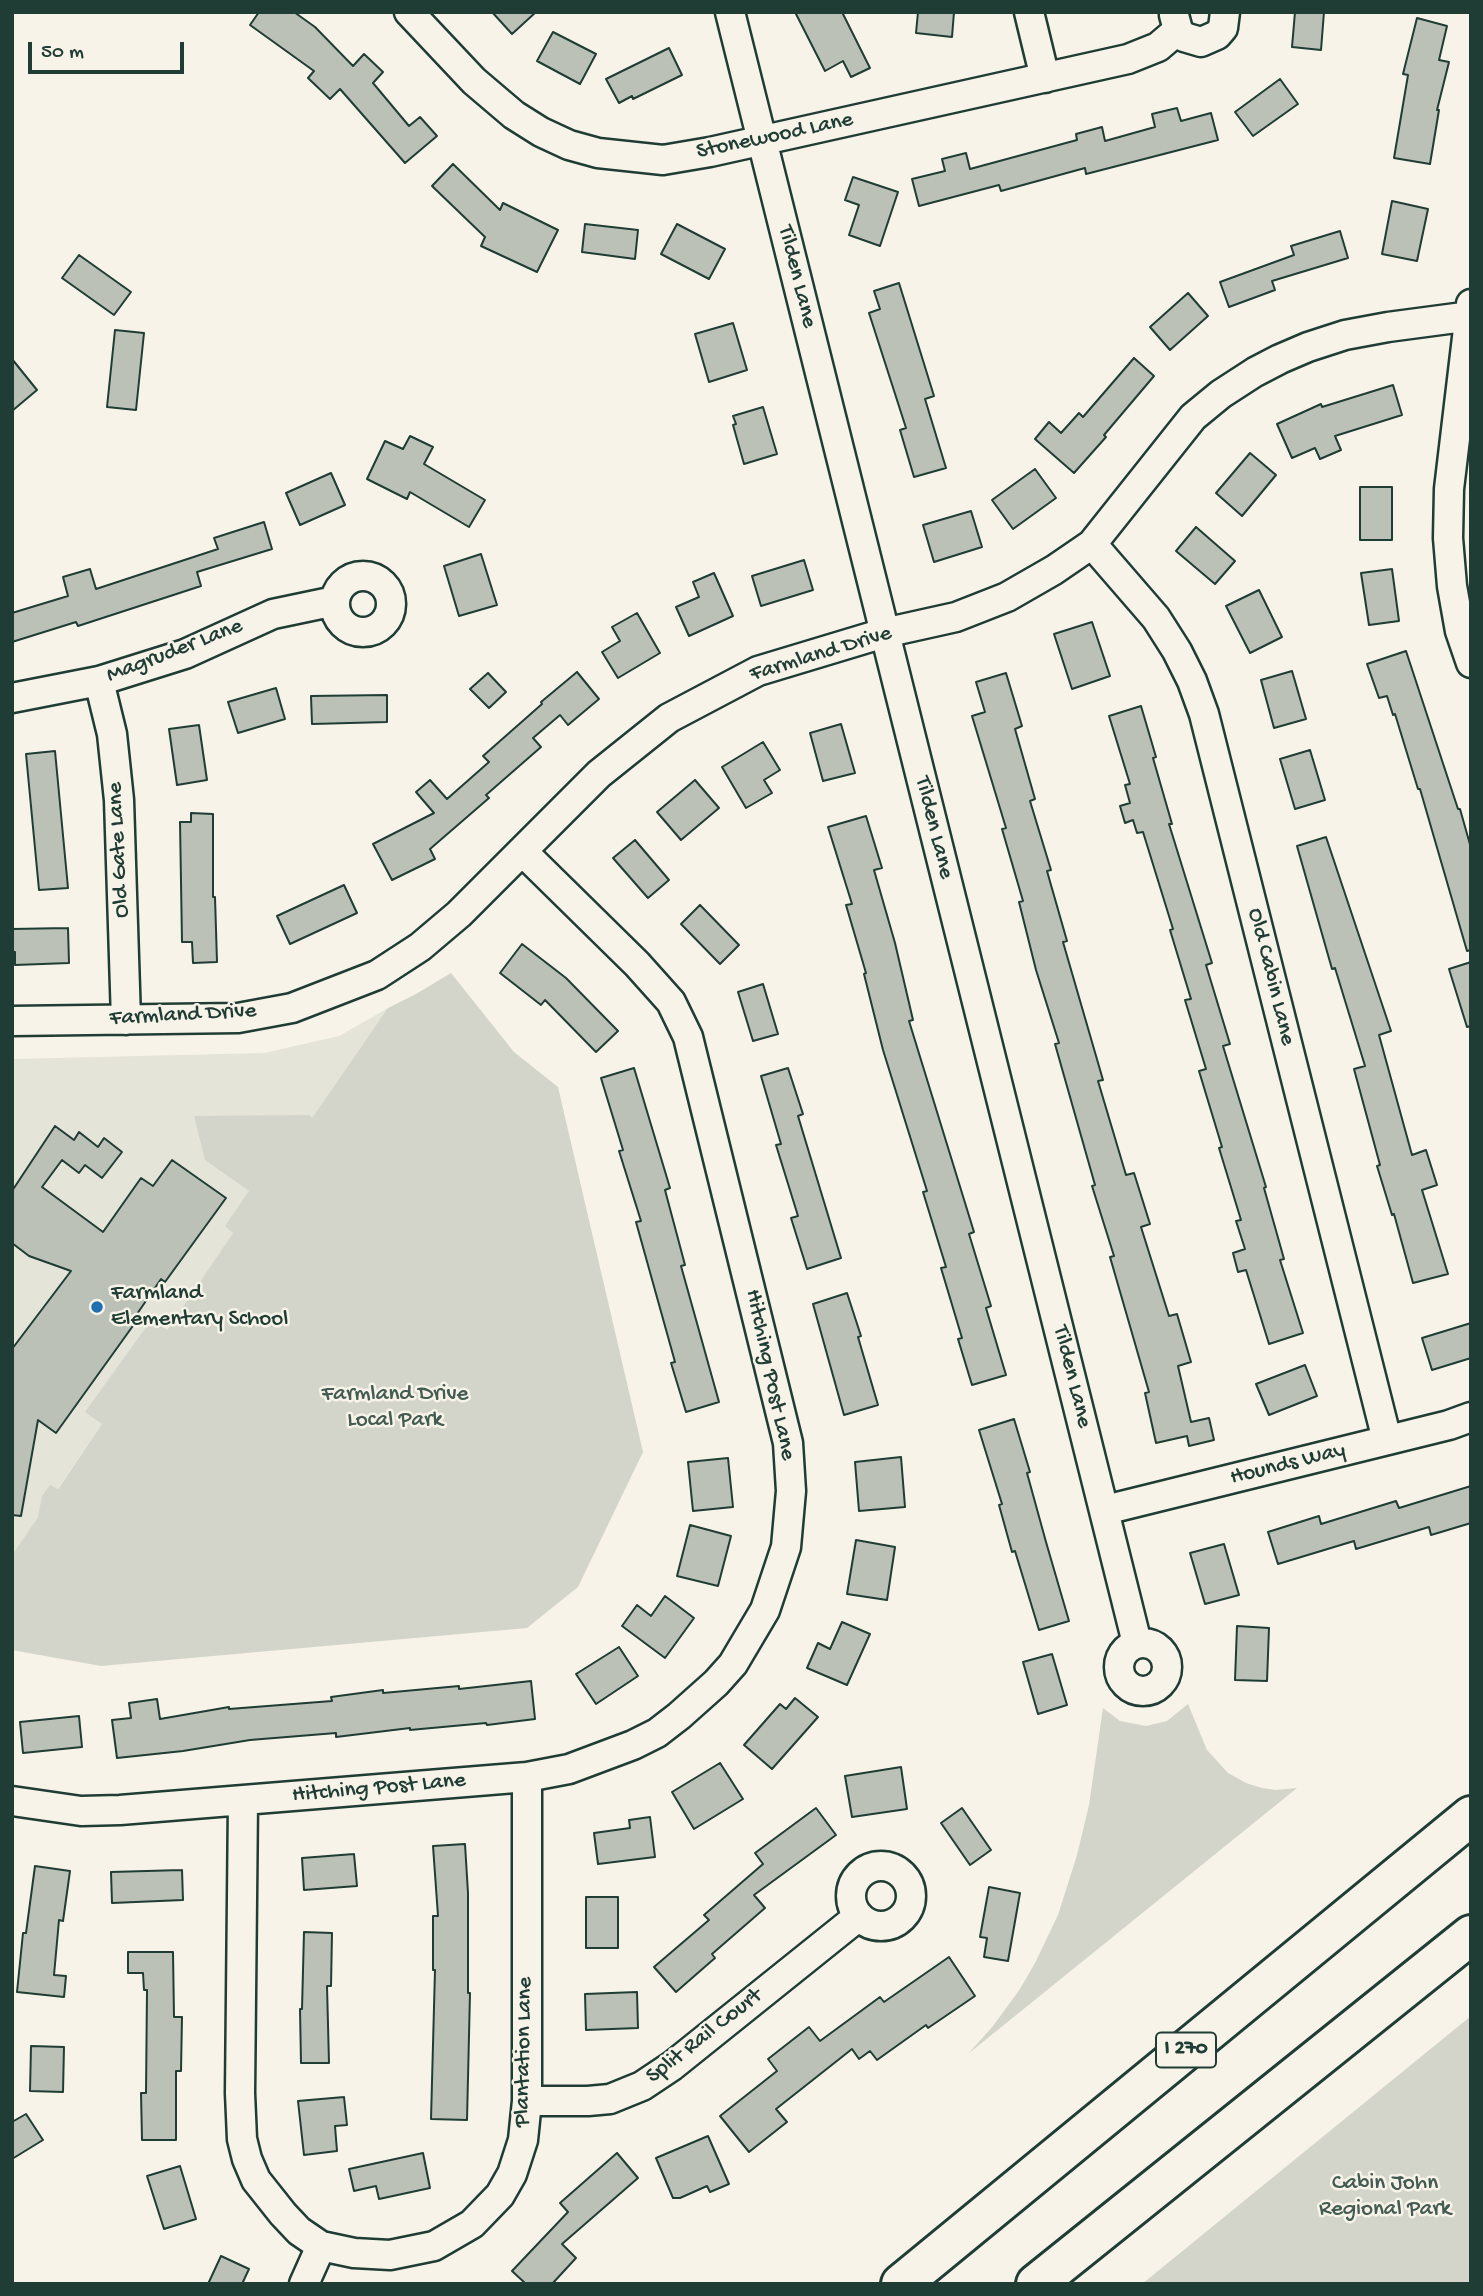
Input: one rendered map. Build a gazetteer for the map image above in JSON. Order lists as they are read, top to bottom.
{
  "streets": {
    "highway": ["I 270"],
    "street": [
      "Stonewood Lane",
      "Tilden Lane",
      "Magruder Lane",
      "Farmland Drive",
      "Old Gate Lane",
      "Old Cabin Lane",
      "Hitching Post Lane",
      "Hounds Way",
      "Split Rail Court",
      "Plantation Lane"
    ]
  },
  "crossings": [
    ["Stonewood Lane", "Tilden Lane"],
    ["Tilden Lane", "Farmland Drive"],
    ["Tilden Lane", "Hounds Way"],
    ["Magruder Lane", "Old Gate Lane"],
    ["Farmland Drive", "Old Gate Lane"],
    ["Farmland Drive", "Old Cabin Lane"],
    ["Farmland Drive", "Hitching Post Lane"],
    ["Old Cabin Lane", "Hounds Way"],
    ["Hitching Post Lane", "Plantation Lane"],
    ["Split Rail Court", "Plantation Lane"]
  ],
  "parks": ["Farmland Drive Local Park", "Cabin John Regional Park"],
  "places": ["Farmland Elementary School"],
  "scale_bar": "50 m"
}
